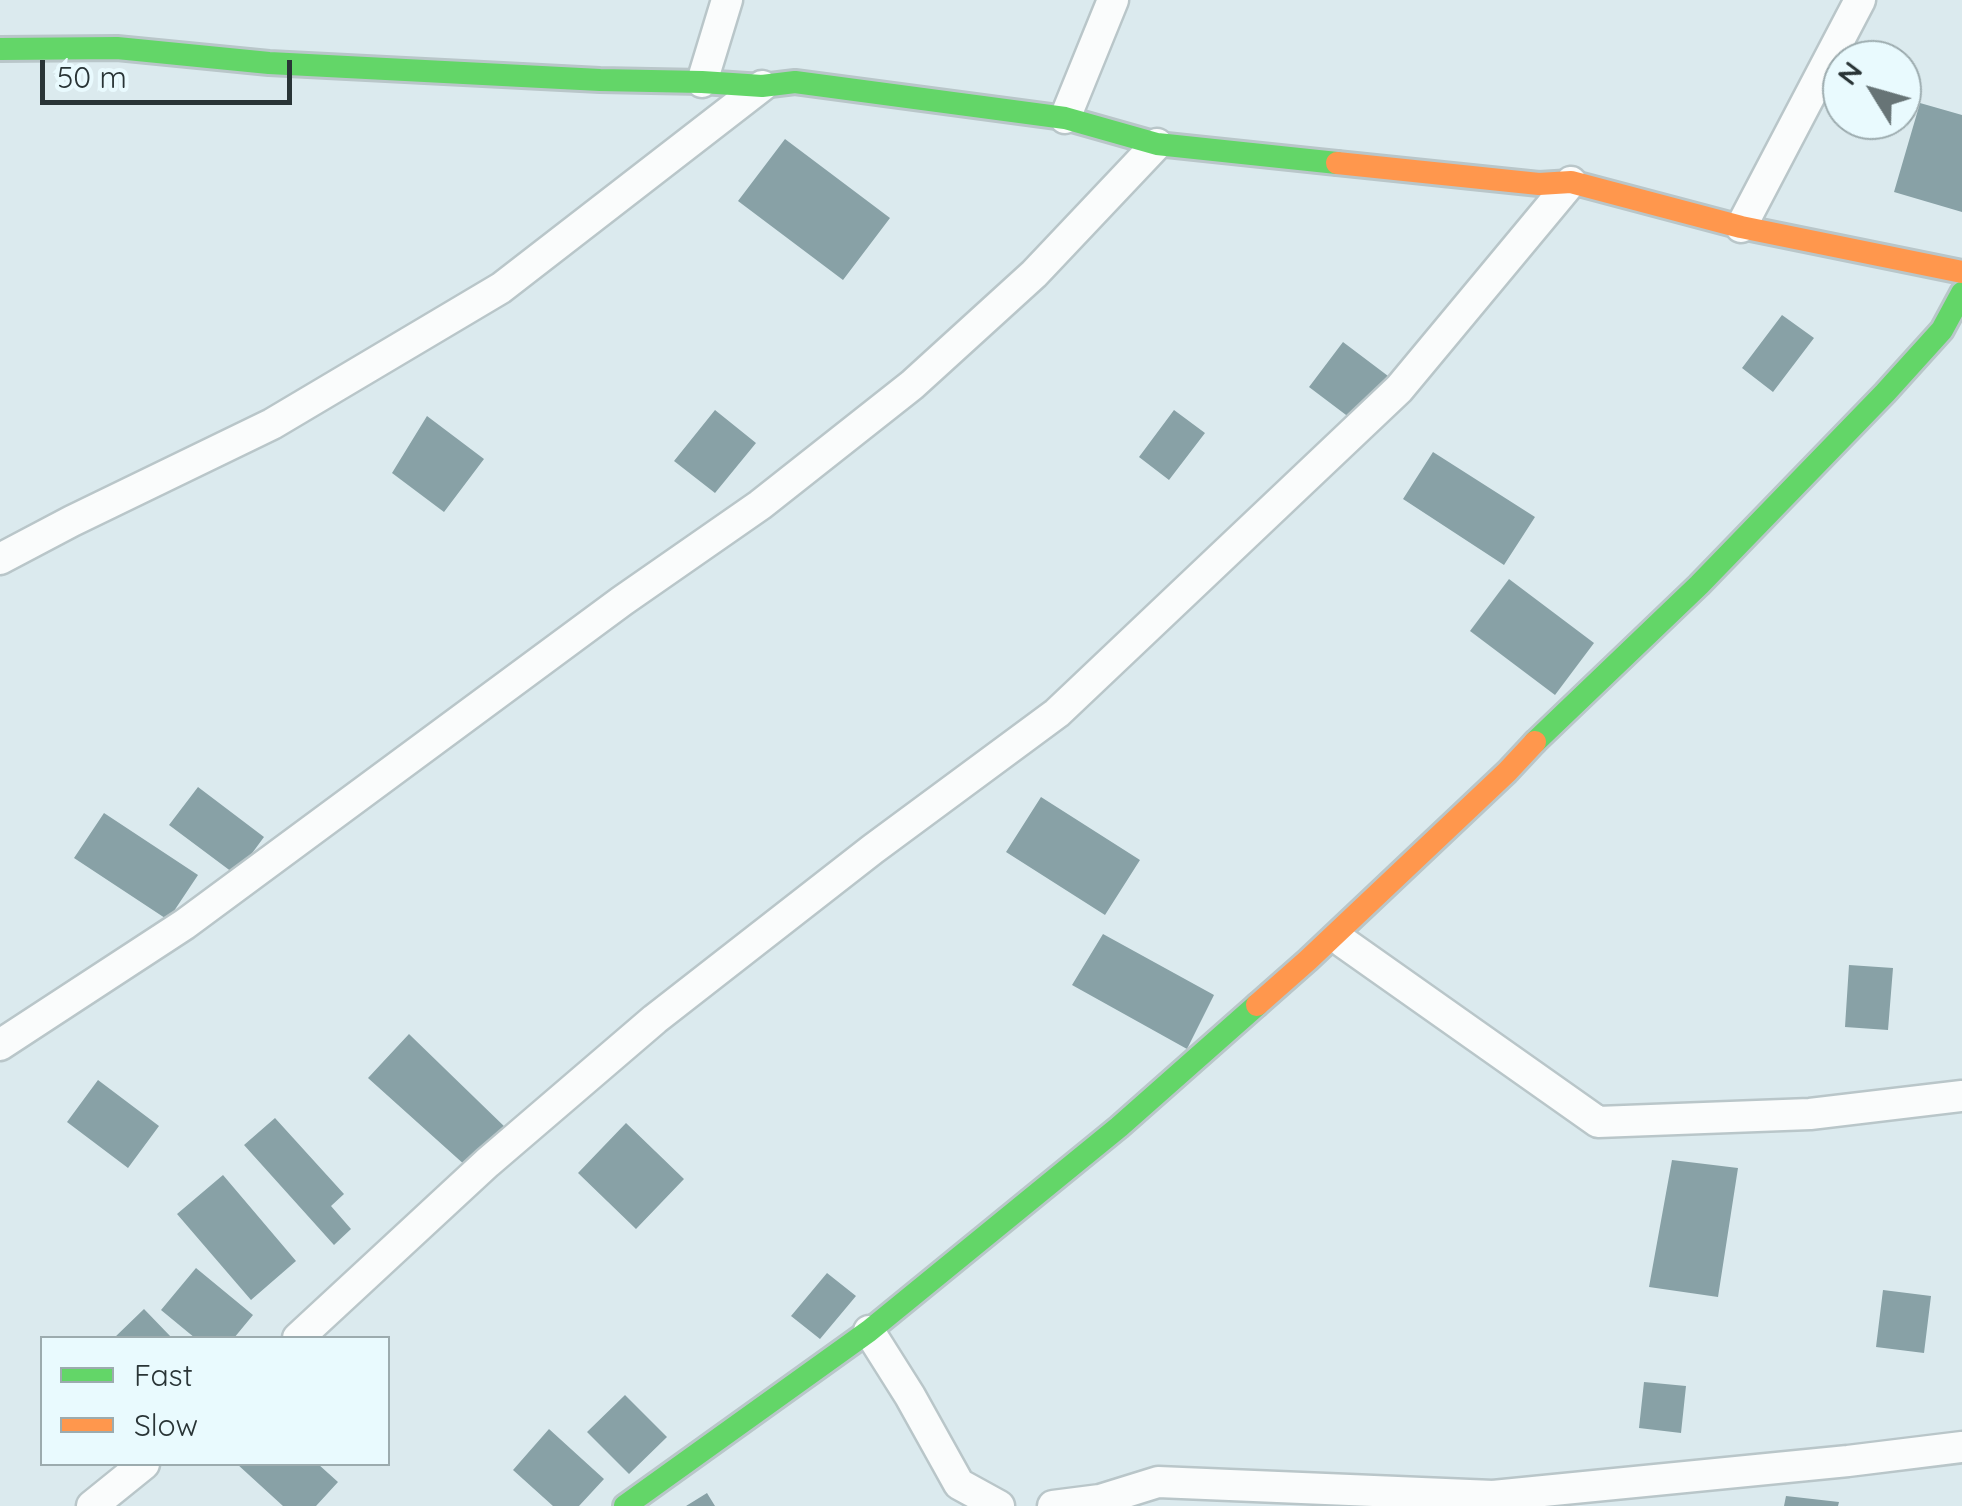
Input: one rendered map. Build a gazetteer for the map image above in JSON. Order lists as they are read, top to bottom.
{
  "legend": ["Fast", "Slow"],
  "scale_bar": "50 m",
  "north": "top left"
}
